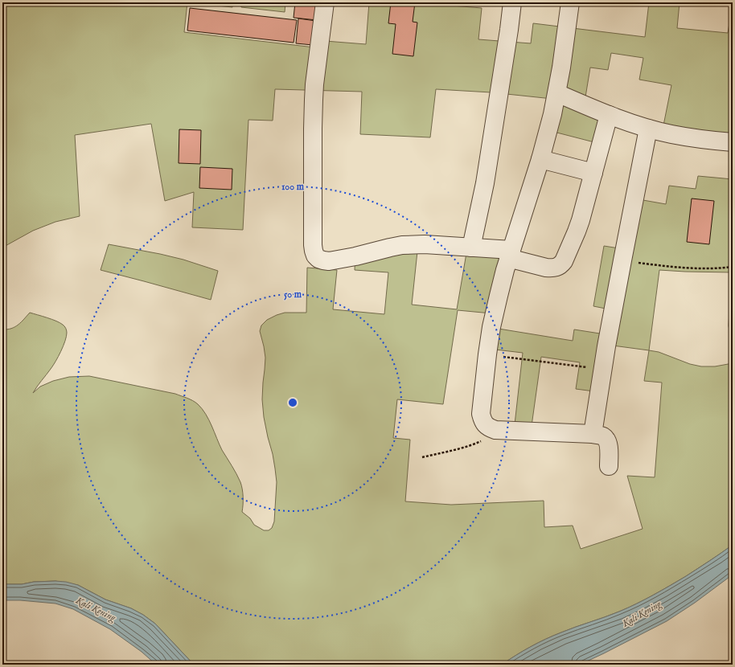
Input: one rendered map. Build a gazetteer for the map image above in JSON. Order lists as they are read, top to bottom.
{
  "water": ["Kali Kening"],
  "rings": ["100 m", "50 m"]
}
